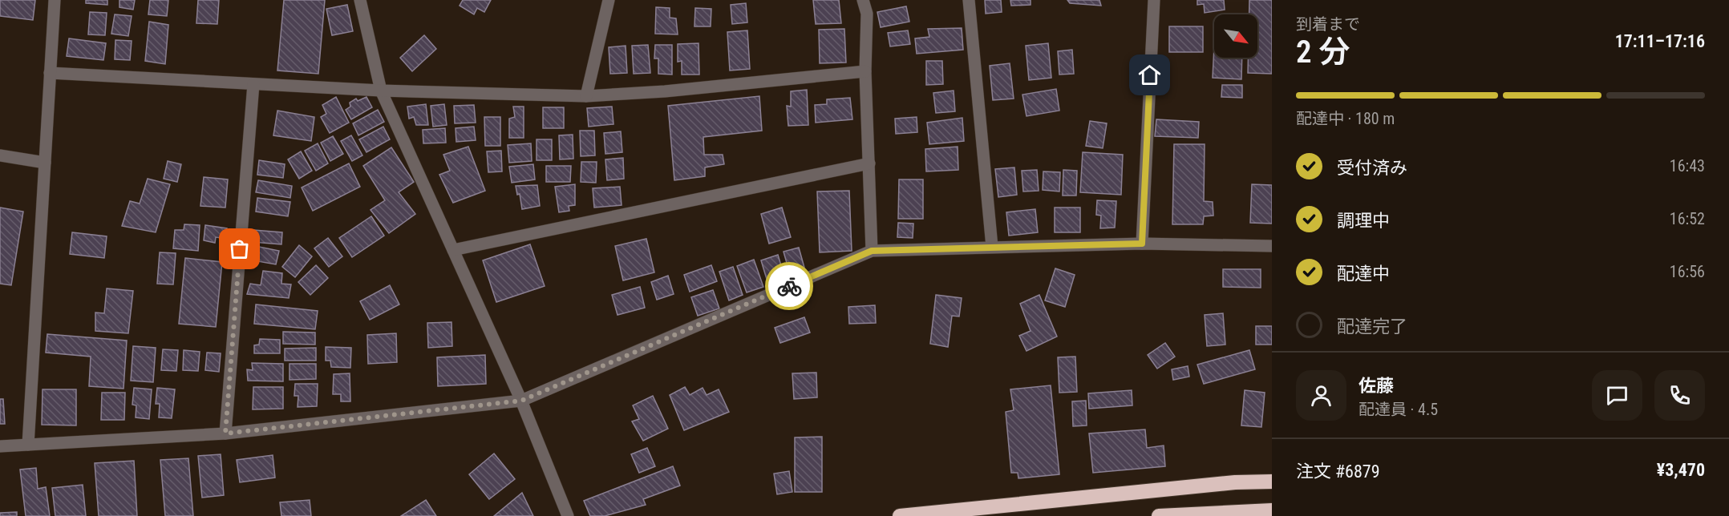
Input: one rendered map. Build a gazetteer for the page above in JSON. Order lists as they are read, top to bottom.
{
  "north": "bottom right",
  "page": {
    "heading": ["2 分", "到着まで", "17:11–17:16"],
    "panel": [
      "佐藤",
      "配達員 · 4.5",
      "注文 #6879",
      "¥3,470"
    ],
    "bar": "配達中 · 180 m",
    "list": [
      ["受付済み", "16:43"],
      ["調理中", "16:52"],
      ["配達中", "16:56"],
      "配達完了"
    ]
  }
}
